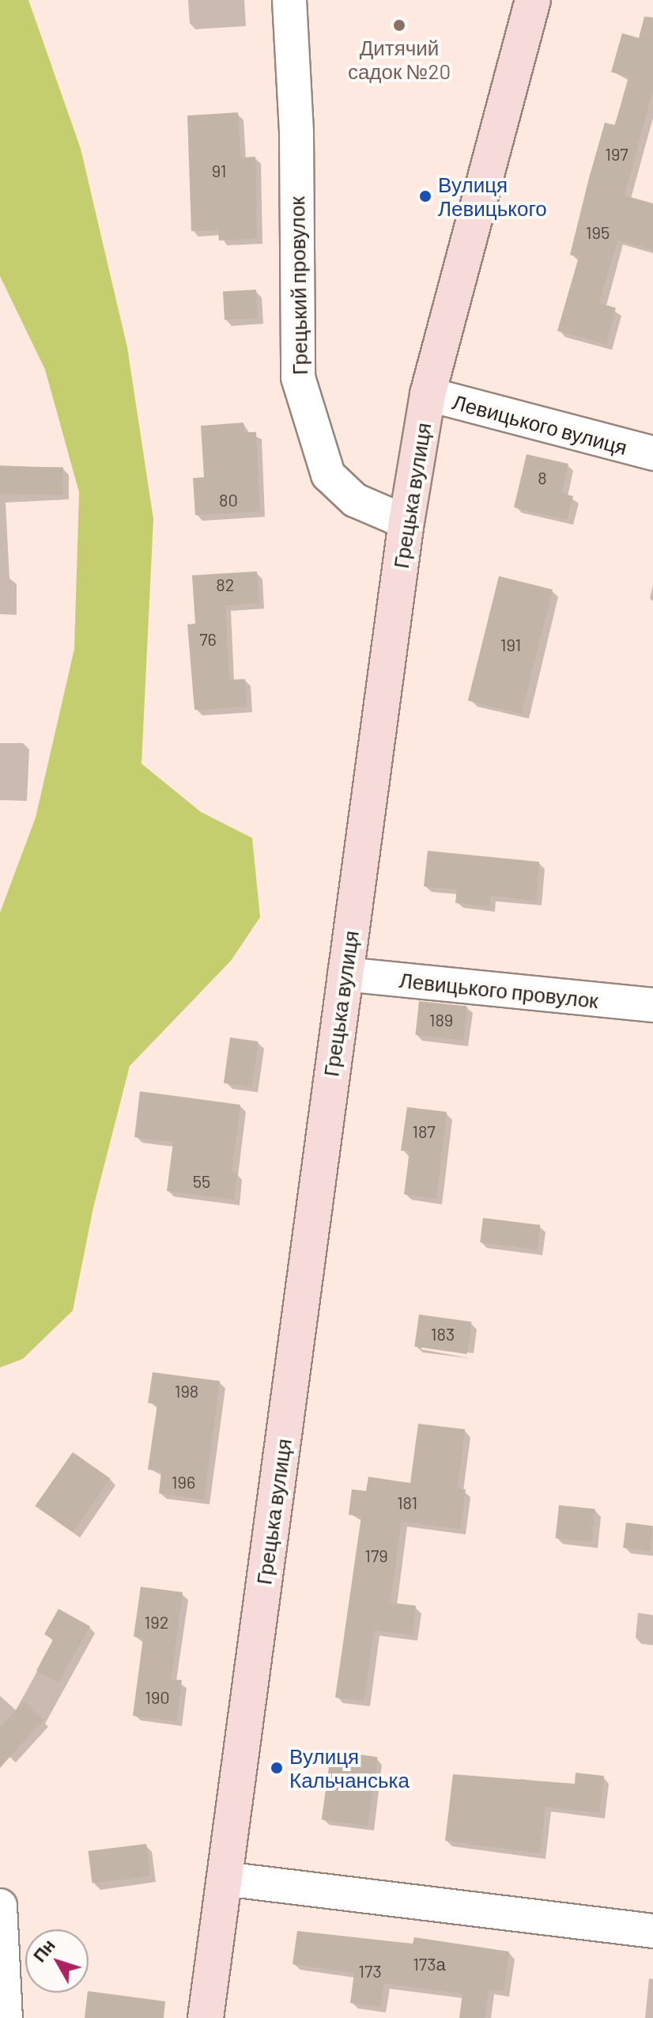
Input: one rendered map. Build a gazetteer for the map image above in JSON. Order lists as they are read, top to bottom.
{
  "streets": {
    "street": [
      "Грецький провулок",
      "Левицького вулиця",
      "Грецька вулиця",
      "Левицького провулок"
    ]
  },
  "crossings": [
    ["Грецький провулок", "Грецька вулиця"],
    ["Левицького вулиця", "Грецька вулиця"],
    ["Грецька вулиця", "Левицького провулок"]
  ],
  "places": ["Дитячий садок №20", "Вулиця Левицького", "Вулиця Кальчанська"],
  "house_numbers": [
    "197",
    "91",
    "195",
    "8",
    "80",
    "82",
    "76",
    "191",
    "189",
    "187",
    "55",
    "183",
    "198",
    "196",
    "181",
    "179",
    "192",
    "190",
    "173а",
    "173"
  ],
  "north": "top left"
}
